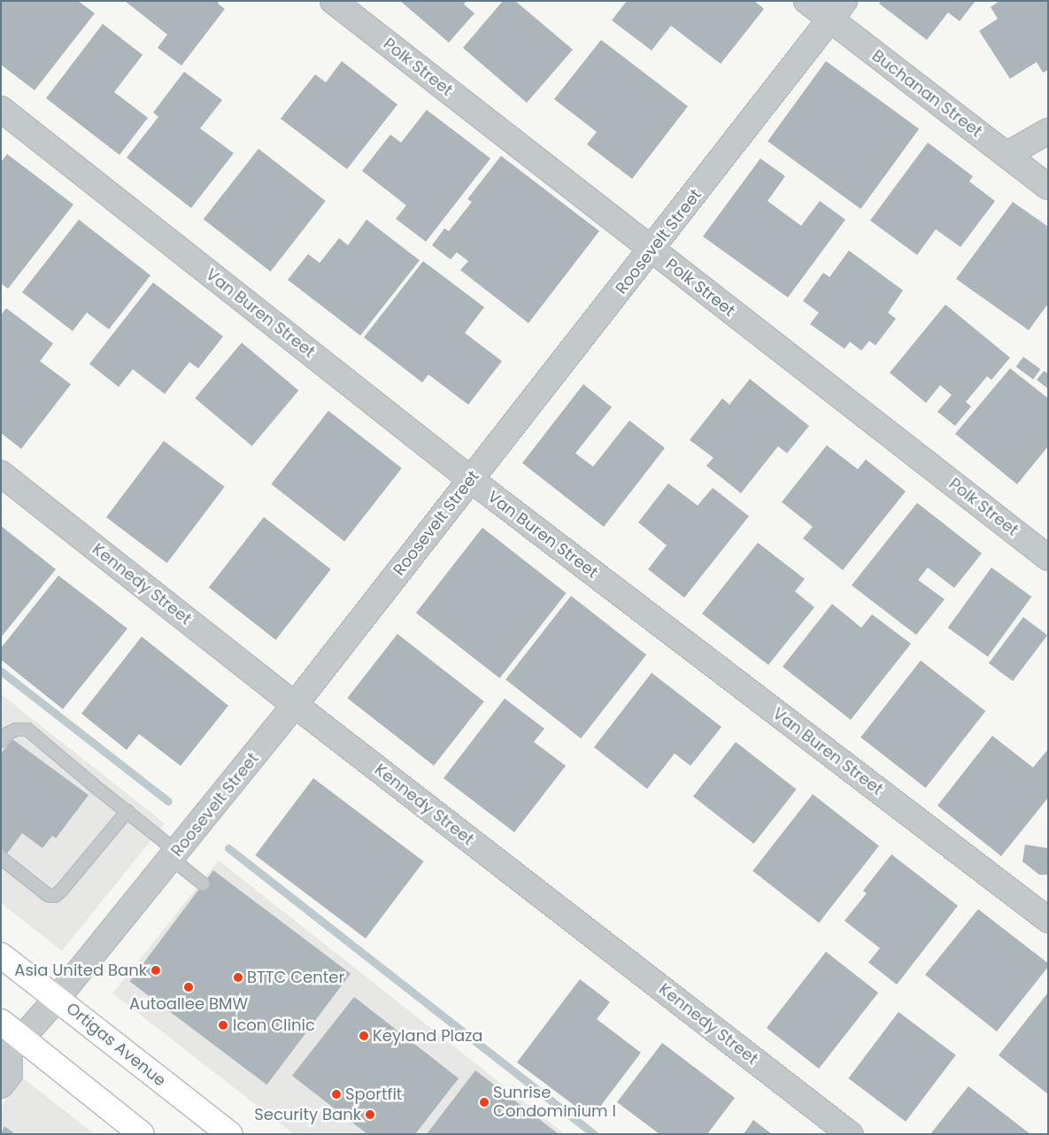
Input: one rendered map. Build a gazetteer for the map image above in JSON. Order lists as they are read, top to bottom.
{
  "streets": {
    "main road": ["Ortigas Avenue"],
    "street": [
      "Polk Street",
      "Buchanan Street",
      "Roosevelt Street",
      "Van Buren Street",
      "Kennedy Street"
    ]
  },
  "crossings": [
    ["Polk Street", "Roosevelt Street"],
    ["Buchanan Street", "Roosevelt Street"],
    ["Roosevelt Street", "Van Buren Street"],
    ["Roosevelt Street", "Kennedy Street"],
    ["Roosevelt Street", "Ortigas Avenue"]
  ],
  "places": [
    "Asia United Bank",
    "BTTC Center",
    "Autoallee BMW",
    "Icon Clinic",
    "Keyland Plaza",
    "Sportfit",
    "Sunrise Condominium I",
    "Security Bank"
  ]
}
